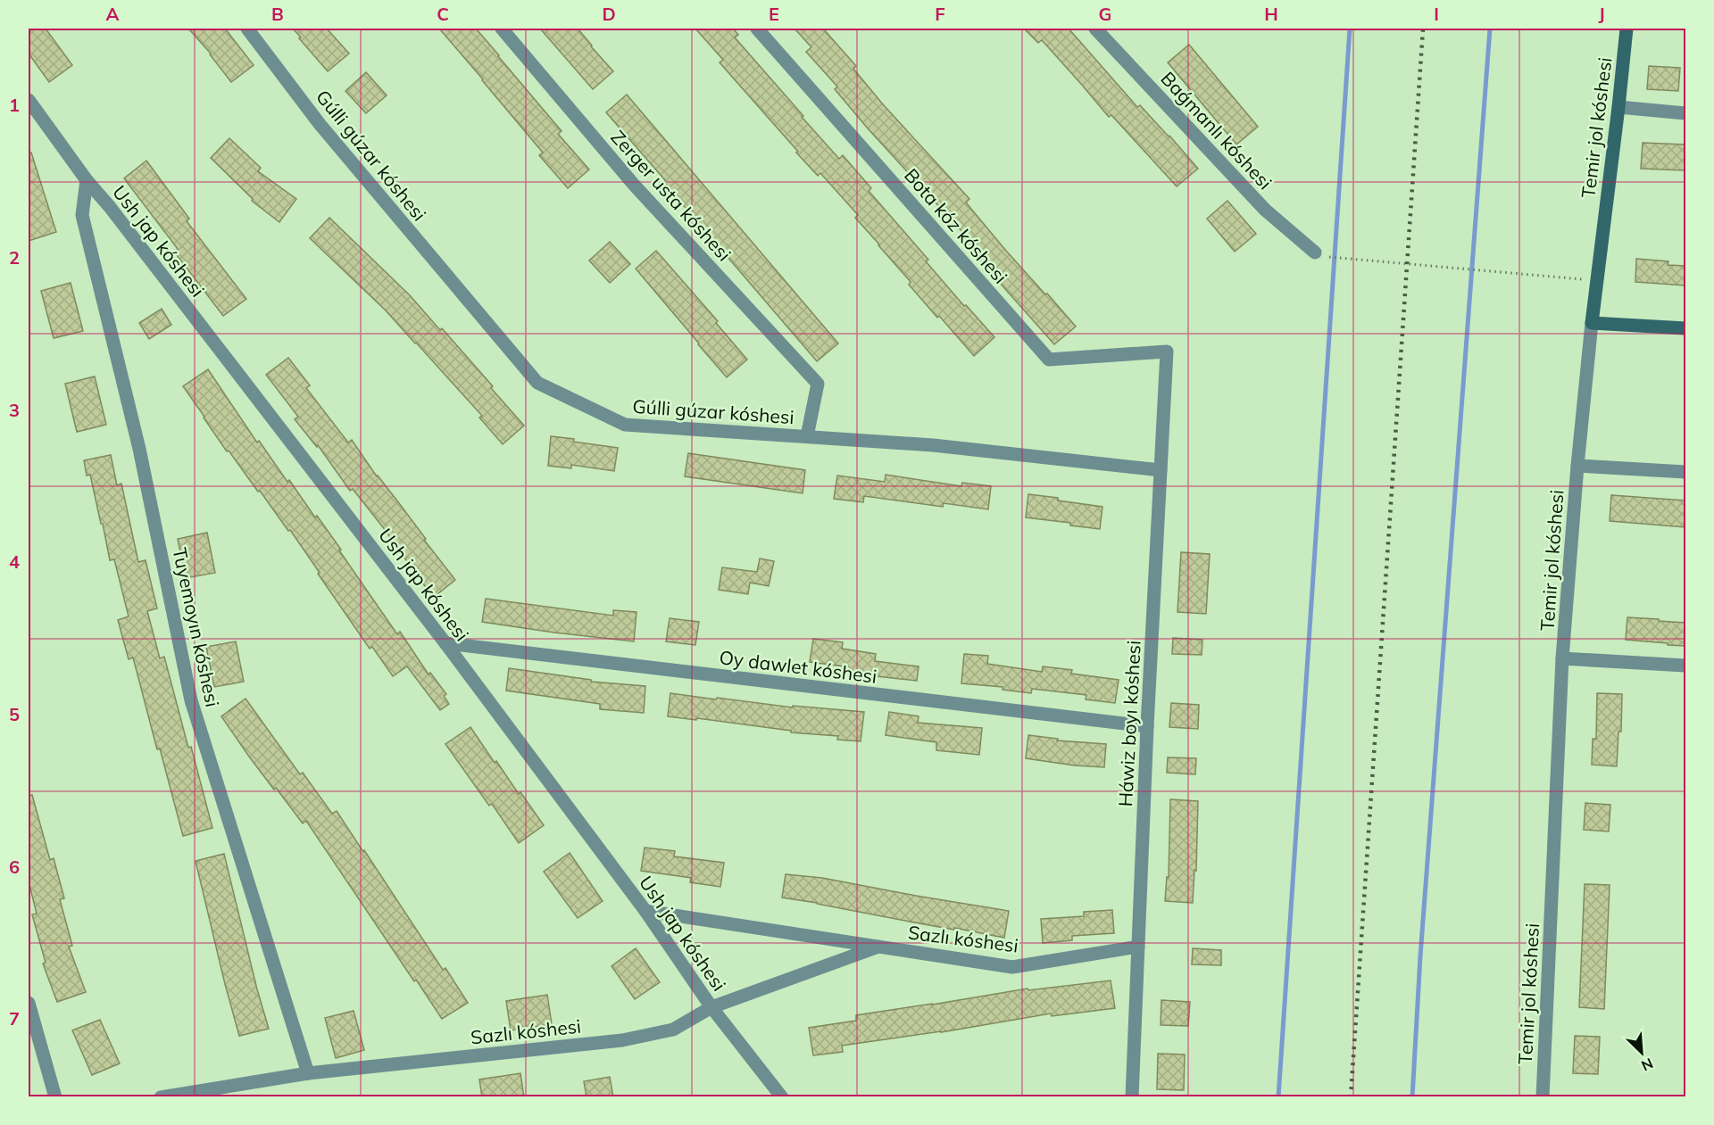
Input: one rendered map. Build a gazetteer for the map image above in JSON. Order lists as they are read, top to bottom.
{
  "streets": {
    "street": [
      "Temir jol kóshesi",
      "Baǵmanlı kóshesi",
      "Gúlli gúzar kóshesi",
      "Zerger usta kóshesi",
      "Bota kóz kóshesi",
      "Ush jap kóshesi",
      "Tuyemoyın kóshesi",
      "Oy dawlet kóshesi",
      "Háwiz boyı kóshesi",
      "Sazlı kóshesi"
    ]
  },
  "crossings": [
    ["Gúlli gúzar kóshesi", "Zerger usta kóshesi"],
    ["Gúlli gúzar kóshesi", "Háwiz boyı kóshesi"],
    ["Bota kóz kóshesi", "Háwiz boyı kóshesi"],
    ["Ush jap kóshesi", "Tuyemoyın kóshesi"],
    ["Ush jap kóshesi", "Oy dawlet kóshesi"],
    ["Ush jap kóshesi", "Sazlı kóshesi"],
    ["Tuyemoyın kóshesi", "Sazlı kóshesi"],
    ["Oy dawlet kóshesi", "Háwiz boyı kóshesi"],
    ["Háwiz boyı kóshesi", "Sazlı kóshesi"]
  ],
  "north": "bottom right",
  "grid": {
    "columns": [
      "A",
      "B",
      "C",
      "D",
      "E",
      "F",
      "G",
      "H",
      "I",
      "J"
    ],
    "rows": [
      "1",
      "2",
      "3",
      "4",
      "5",
      "6",
      "7"
    ]
  }
}
